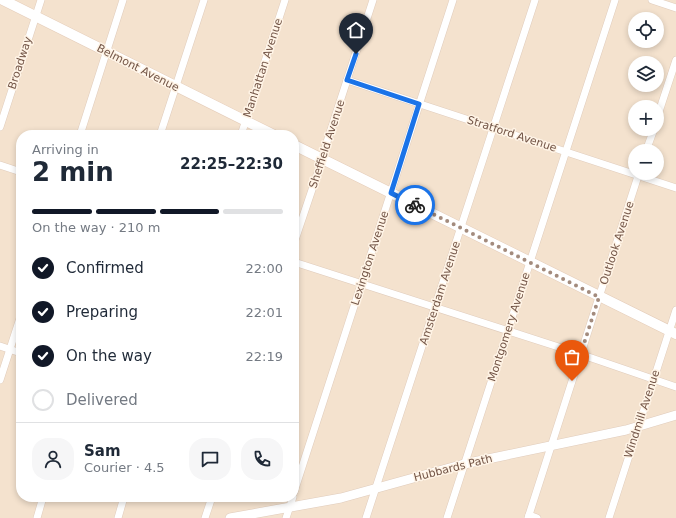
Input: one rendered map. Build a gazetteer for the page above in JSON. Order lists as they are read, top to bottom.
{
  "streets": {
    "main road": ["Belmont Avenue"],
    "street": [
      "Broadway",
      "Manhattan Avenue",
      "Stratford Avenue",
      "Sheffield Avenue",
      "Outlook Avenue",
      "Lexington Avenue",
      "Amsterdam Avenue",
      "Montgomery Avenue",
      "Windmill Avenue",
      "Hubbards Path"
    ]
  },
  "crossings": [
    ["Broadway", "Belmont Avenue"],
    ["Belmont Avenue", "Manhattan Avenue"],
    ["Stratford Avenue", "Sheffield Avenue"],
    ["Stratford Avenue", "Lexington Avenue"],
    ["Stratford Avenue", "Amsterdam Avenue"],
    ["Stratford Avenue", "Montgomery Avenue"],
    ["Outlook Avenue", "Hubbards Path"],
    ["Amsterdam Avenue", "Hubbards Path"],
    ["Montgomery Avenue", "Hubbards Path"],
    ["Windmill Avenue", "Hubbards Path"]
  ],
  "page": {
    "map_buttons": ["+", "−"],
    "heading": ["2 min", "Arriving in", "22:25–22:30"],
    "panel": ["Sam", "Courier · 4.5"],
    "bar": "On the way · 210 m",
    "list": [
      ["Confirmed", "22:00"],
      ["Preparing", "22:01"],
      ["On the way", "22:19"],
      "Delivered"
    ]
  }
}
